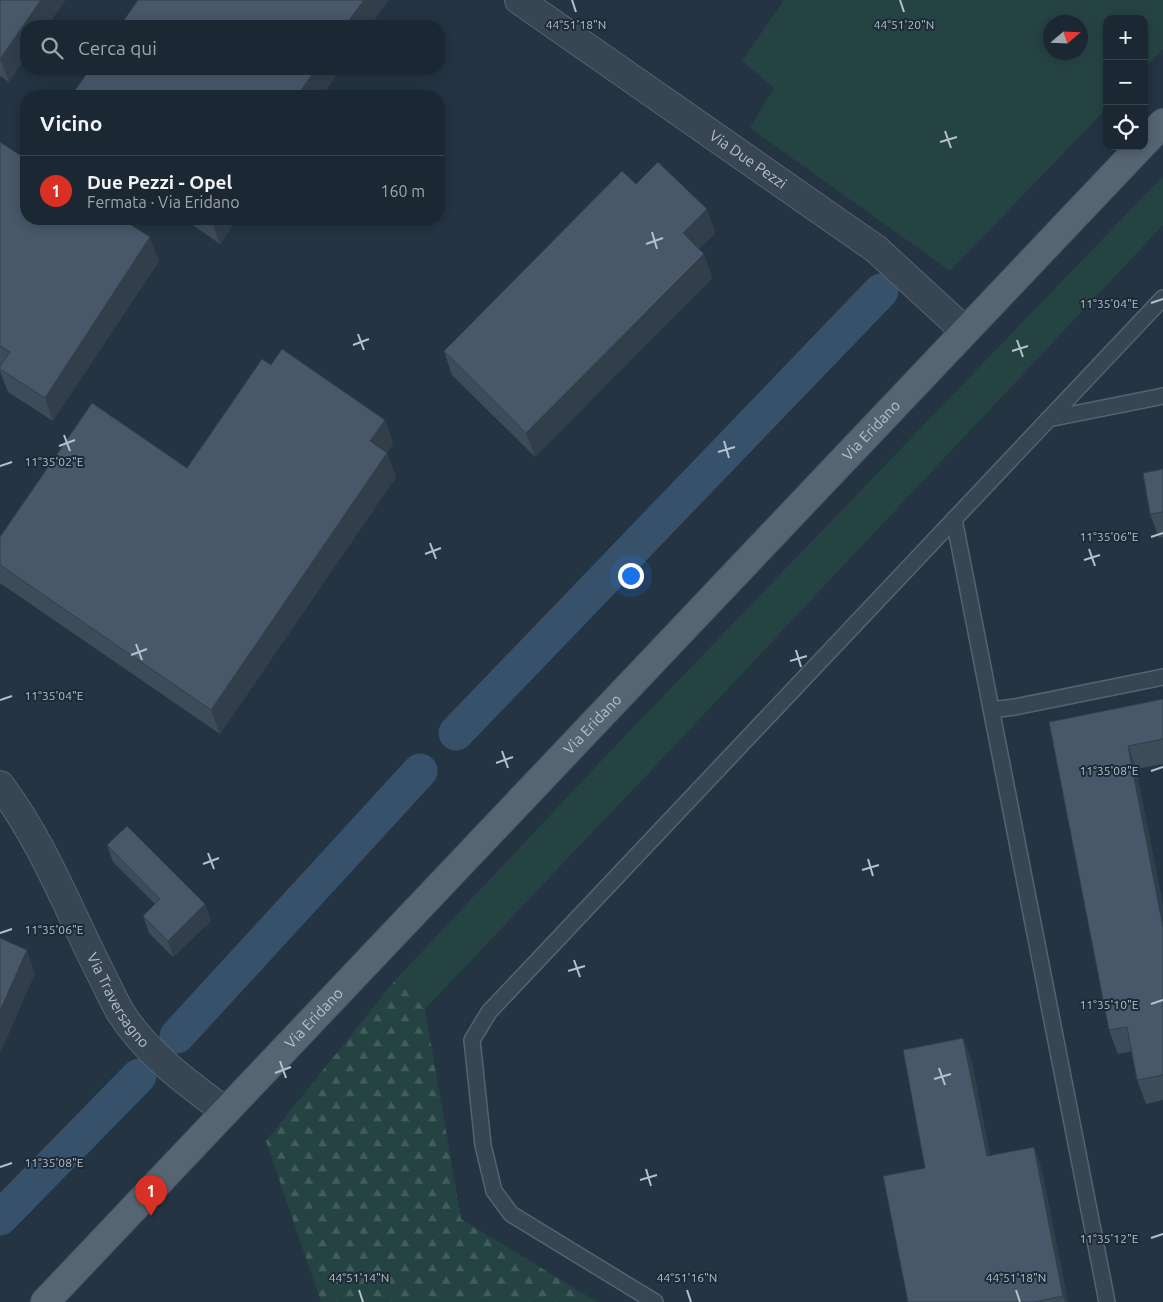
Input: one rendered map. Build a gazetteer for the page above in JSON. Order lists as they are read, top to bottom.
{
  "streets": {
    "main road": ["Via Eridano"],
    "street": ["Via Due Pezzi", "Via Traversagno"]
  },
  "crossings": [
    ["Via Due Pezzi", "Via Eridano"],
    ["Via Eridano", "Via Traversagno"]
  ],
  "north": "right",
  "page": {
    "map_buttons": ["+", "−"],
    "search": "Cerca qui",
    "heading": "Vicino",
    "list": [
      {
        "mark": "1",
        "name": "Due Pezzi - Opel",
        "note": "Fermata · Via Eridano",
        "value": "160 m"
      }
    ],
    "pins": "1"
  },
  "coordinates": [
    "44°51'20\"N",
    "44°51'18\"N",
    "11°35'04\"E",
    "11°35'02\"E",
    "11°35'06\"E",
    "11°35'08\"E",
    "11°35'10\"E",
    "11°35'12\"E",
    "44°51'14\"N",
    "44°51'16\"N"
  ]
}
